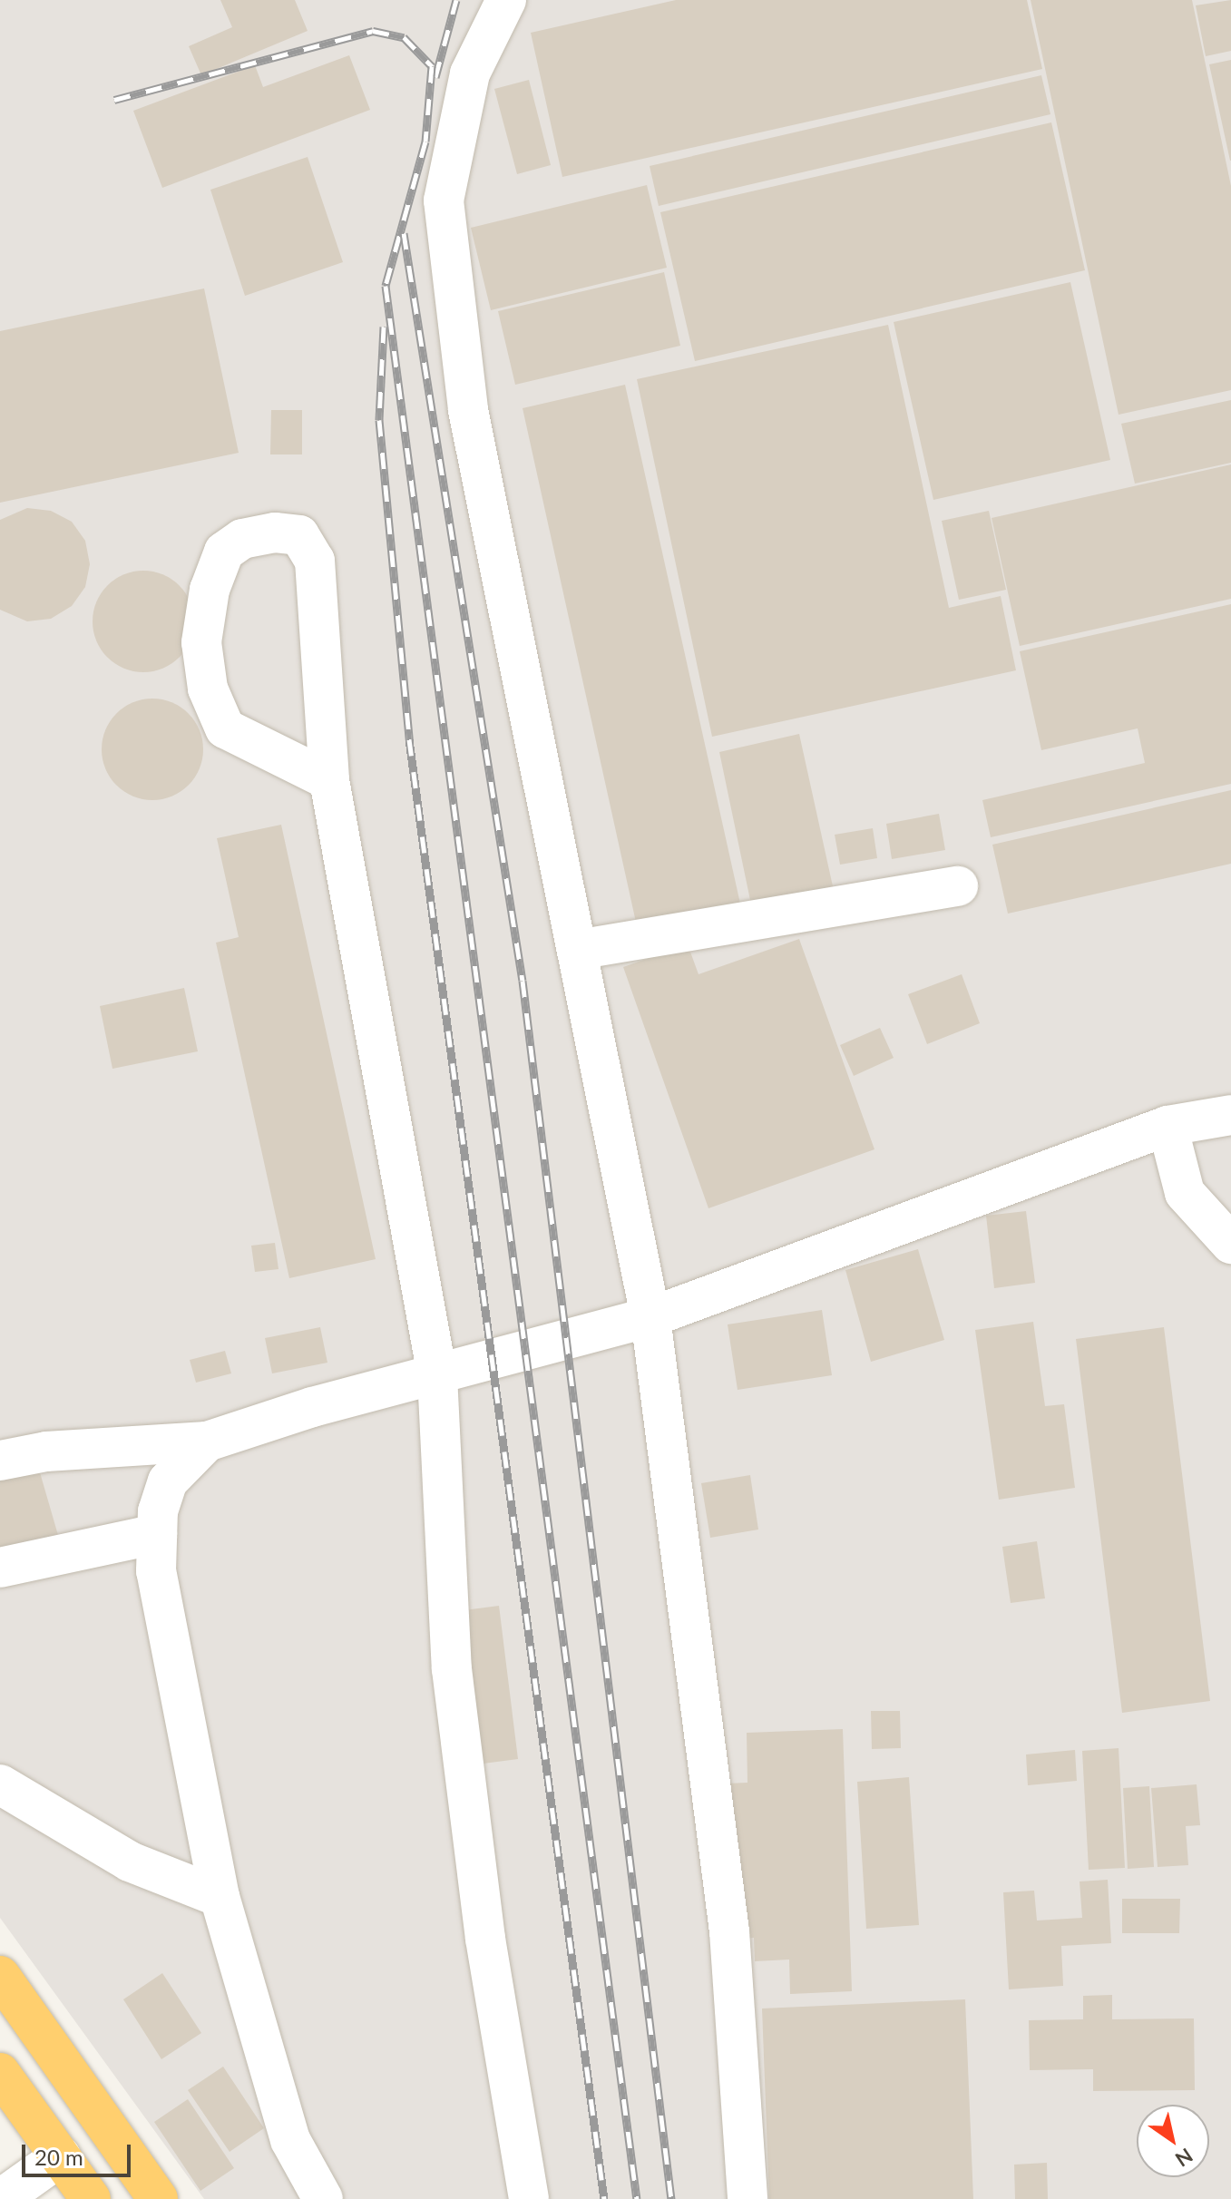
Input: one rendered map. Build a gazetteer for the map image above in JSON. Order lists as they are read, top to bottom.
{
  "scale_bar": "20 m",
  "north": "bottom right"
}
